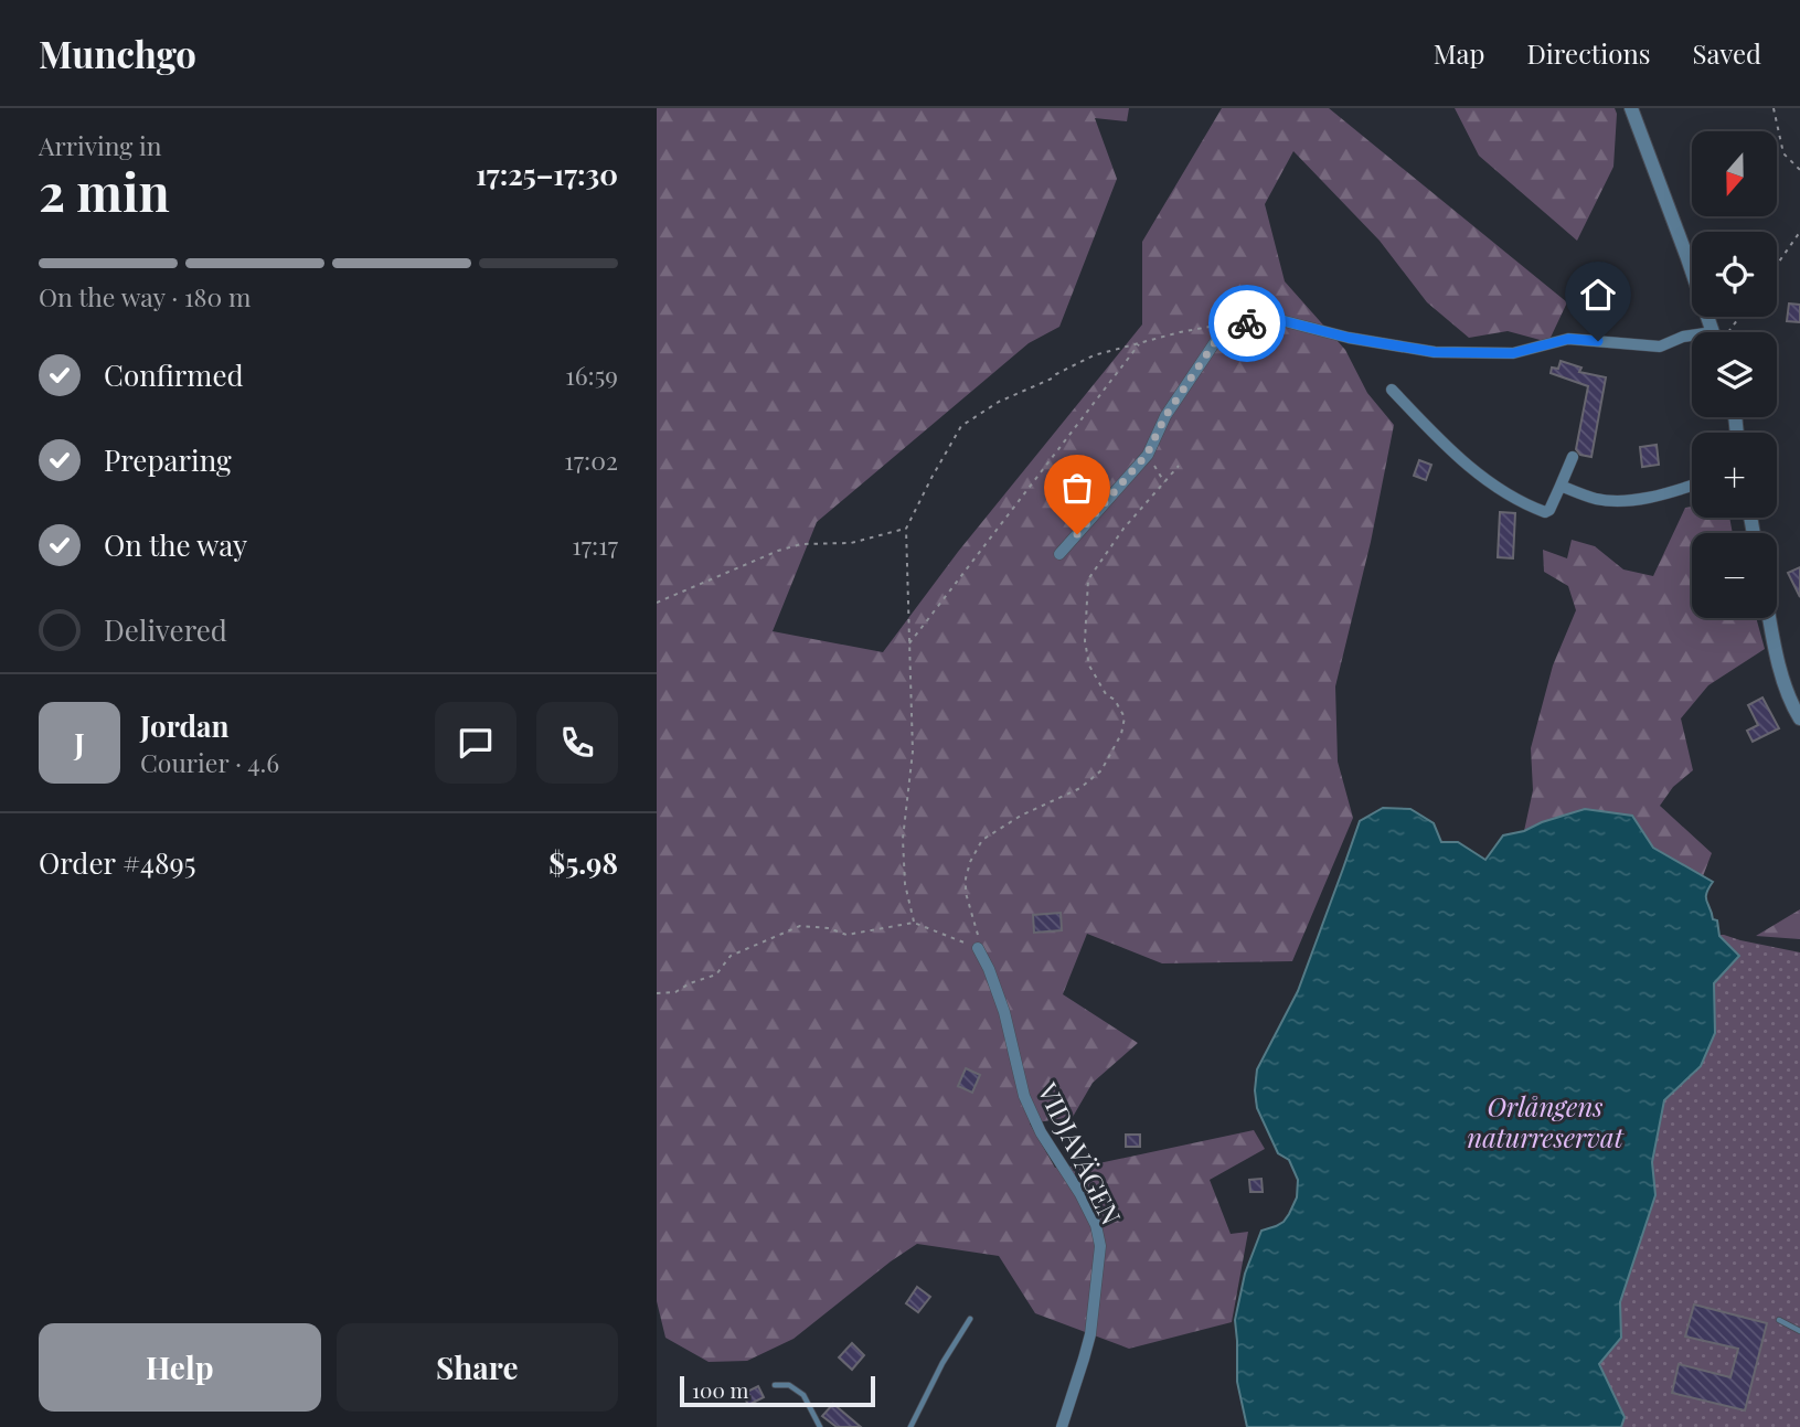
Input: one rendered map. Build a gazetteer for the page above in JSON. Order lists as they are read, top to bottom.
{
  "streets": {
    "street": ["VIDJAVÄGEN"]
  },
  "parks": ["Orlångens naturreservat"],
  "scale_bar": "100 m",
  "north": "bottom",
  "page": {
    "header": "Munchgo",
    "nav": ["Map", "Directions", "Saved"],
    "heading": ["2 min", "Arriving in", "17:25–17:30"],
    "panel": [
      "Jordan",
      "Courier · 4.6",
      "Order #4895",
      "$5.98"
    ],
    "map_buttons": ["+", "−"],
    "bar": "On the way · 180 m",
    "list": [
      ["Confirmed", "16:59"],
      ["Preparing", "17:02"],
      ["On the way", "17:17"],
      "Delivered"
    ],
    "round": "J",
    "buttons": ["Help", "Share"],
    "scale": "100 m"
  }
}
